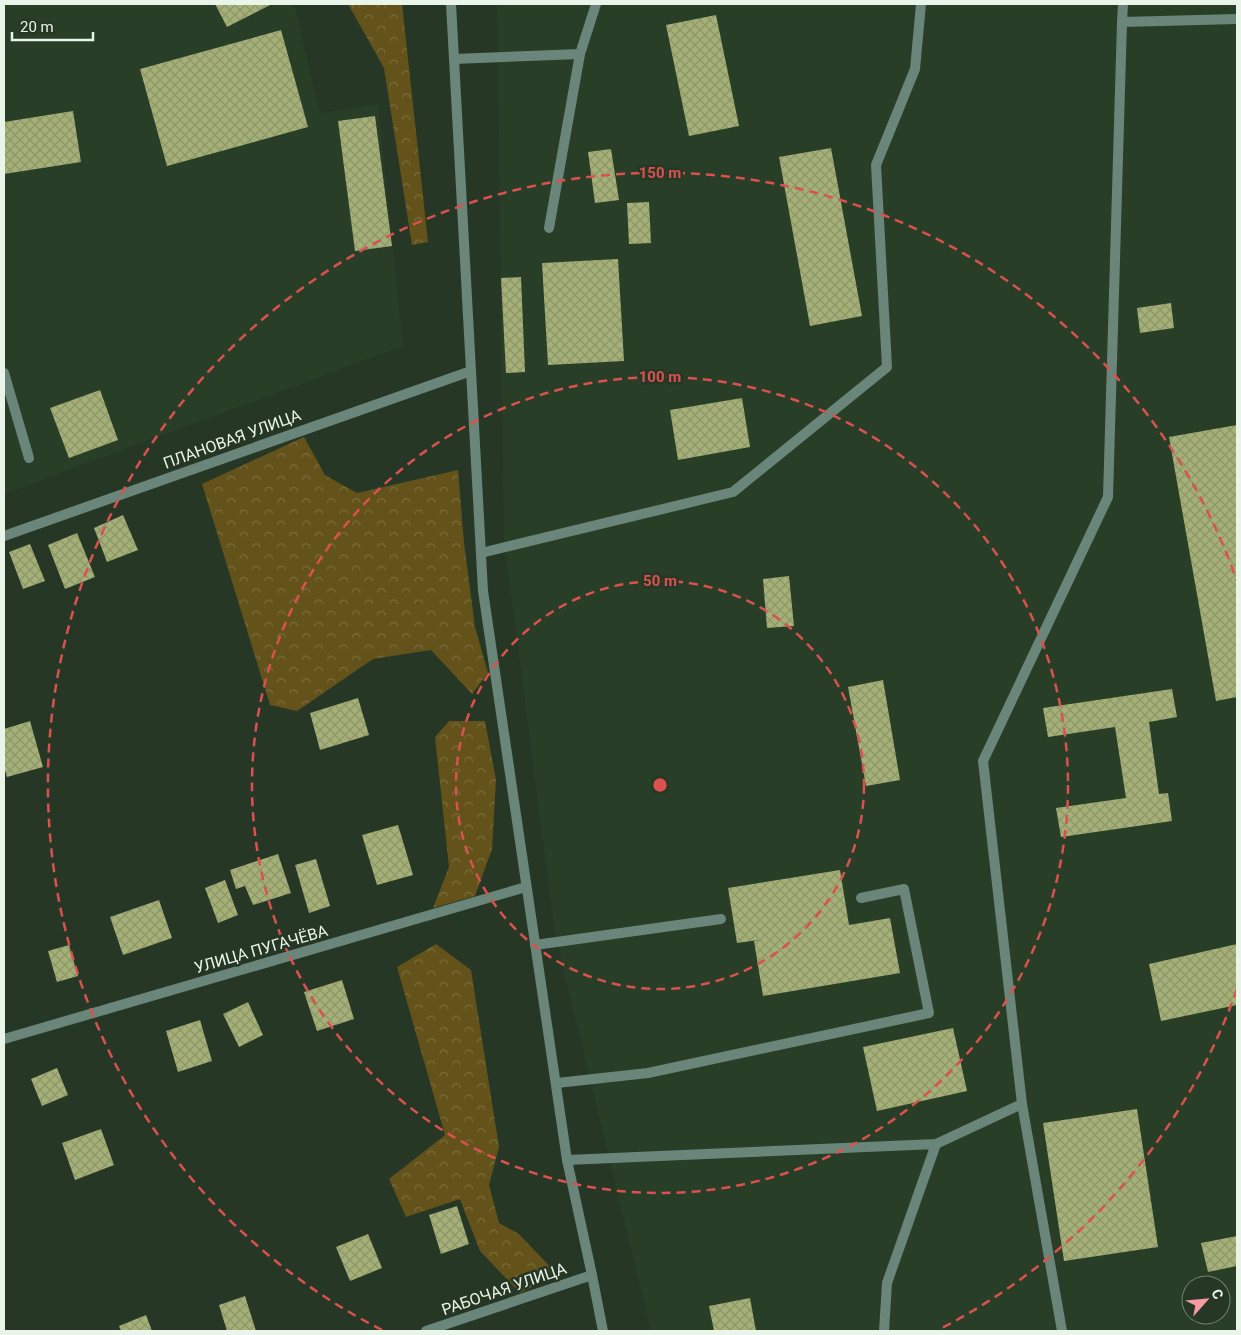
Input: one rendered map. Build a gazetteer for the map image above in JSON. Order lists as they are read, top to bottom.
{
  "streets": {
    "street": ["ПЛАНОВАЯ УЛИЦА", "УЛИЦА ПУГАЧЁВА", "РАБОЧАЯ УЛИЦА"]
  },
  "scale_bar": "20 m",
  "north": "top right",
  "rings": ["150 m", "100 m", "50 m"]
}
